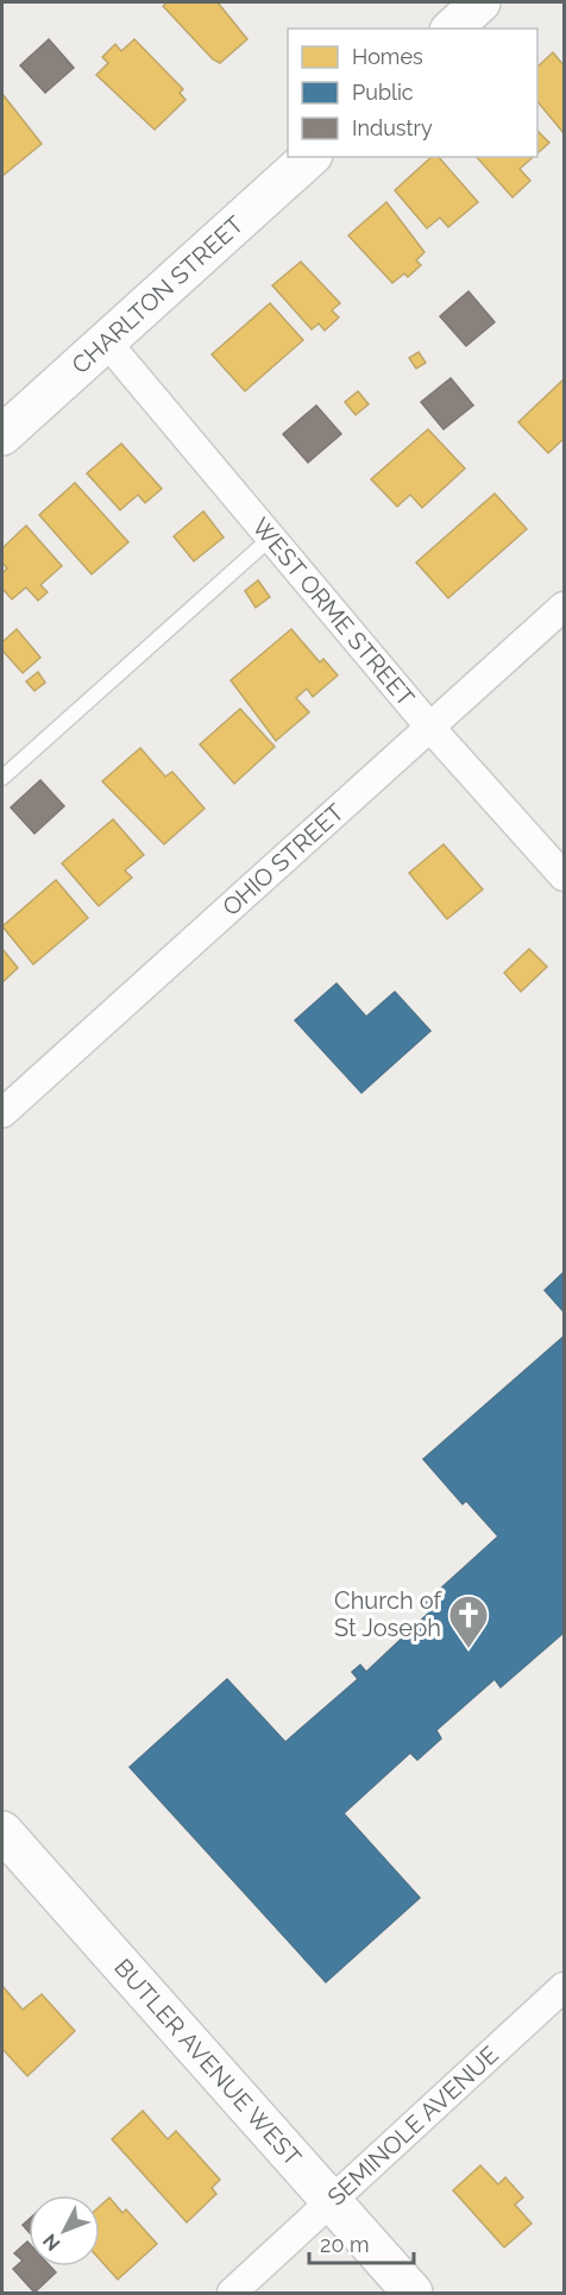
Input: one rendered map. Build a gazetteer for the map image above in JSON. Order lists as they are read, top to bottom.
{
  "streets": {
    "street": [
      "CHARLTON STREET",
      "WEST ORME STREET",
      "OHIO STREET",
      "BUTLER AVENUE WEST",
      "SEMINOLE AVENUE"
    ]
  },
  "crossings": [
    ["CHARLTON STREET", "WEST ORME STREET"],
    ["WEST ORME STREET", "OHIO STREET"],
    ["BUTLER AVENUE WEST", "SEMINOLE AVENUE"]
  ],
  "places": {
    "church": ["Church of St Joseph"]
  },
  "legend": ["Homes", "Public", "Industry"],
  "scale_bar": "20 m",
  "north": "bottom left"
}
